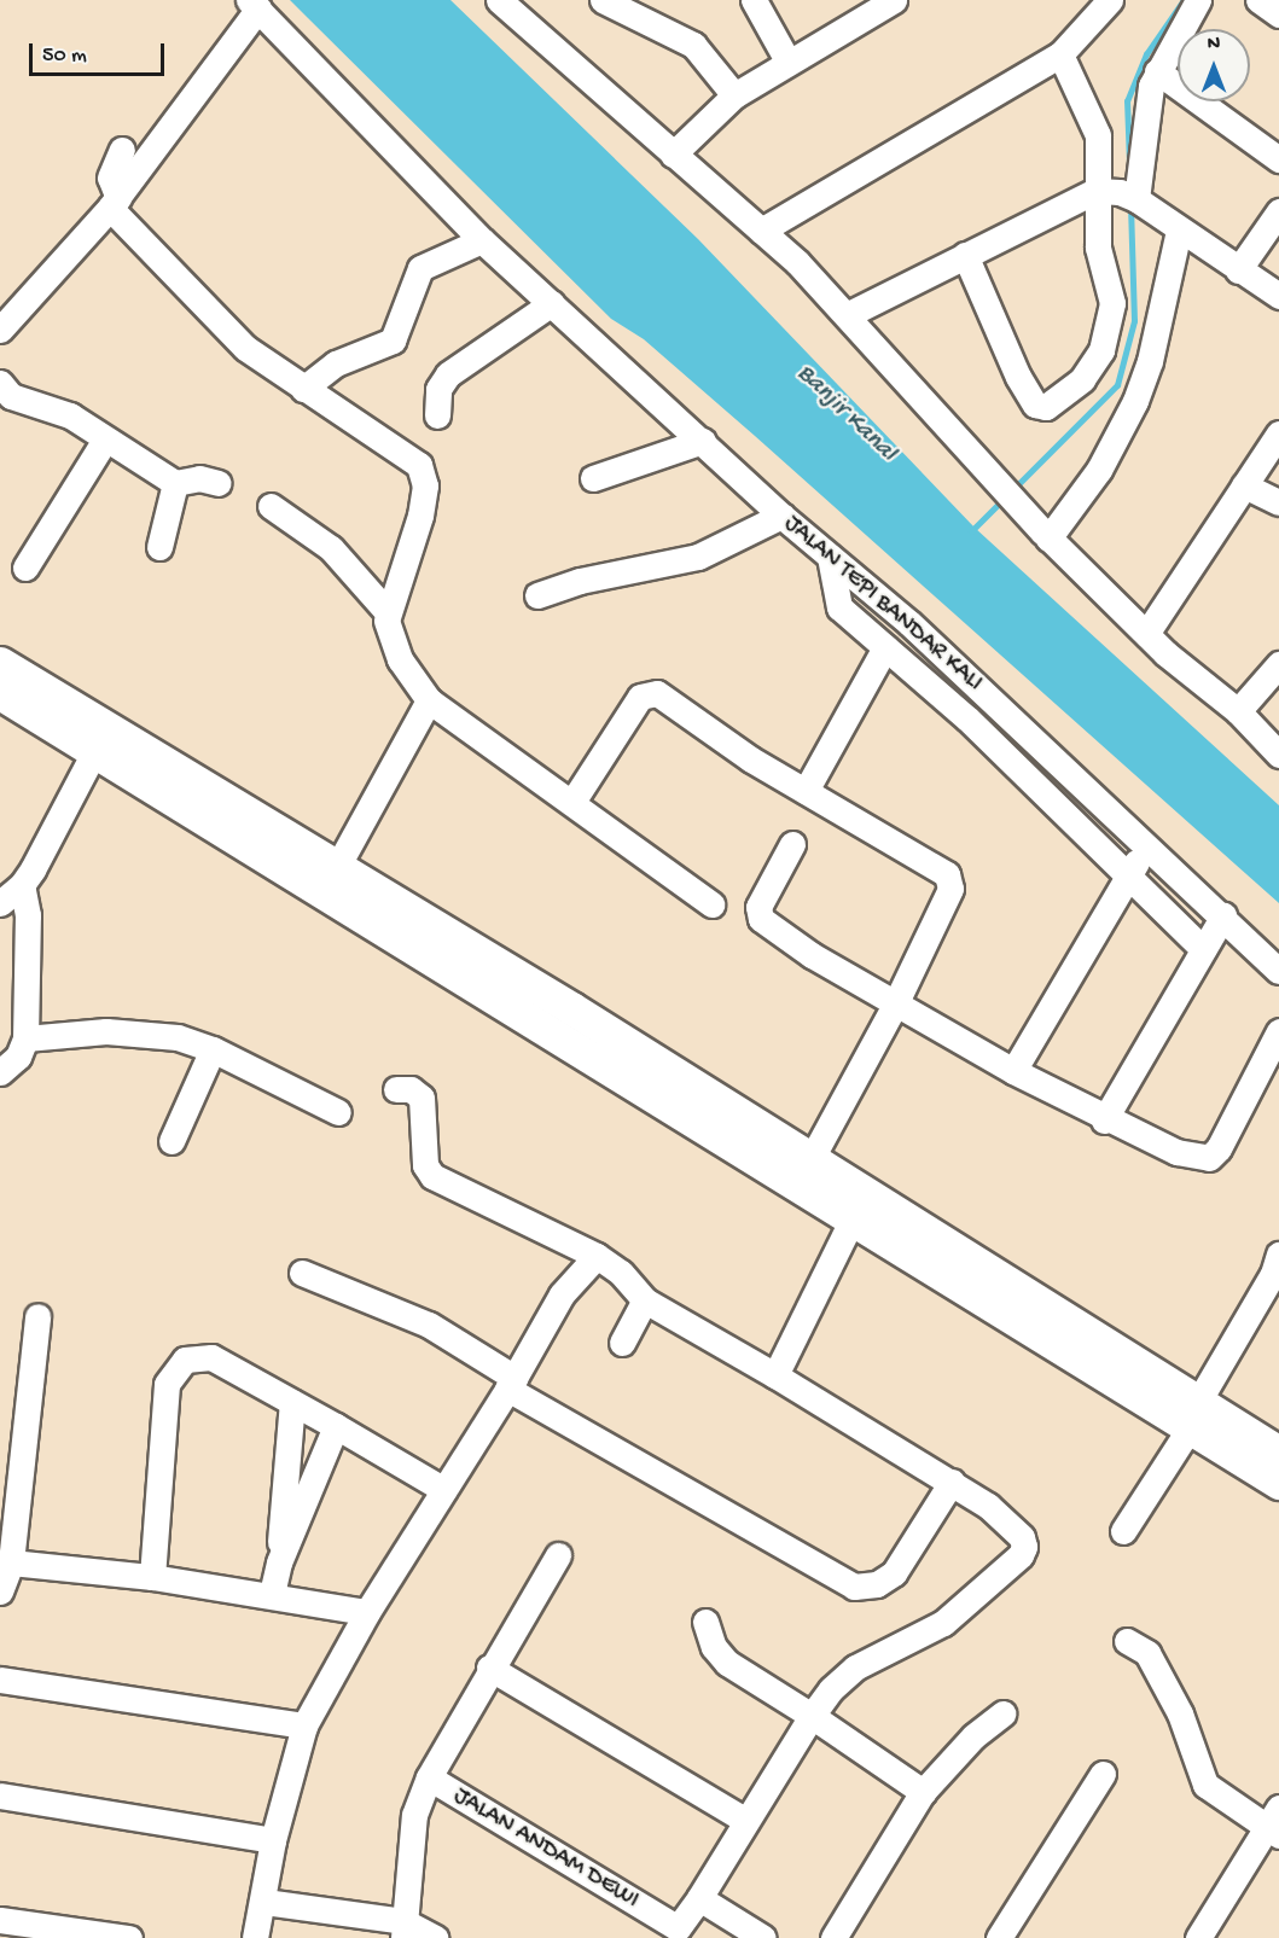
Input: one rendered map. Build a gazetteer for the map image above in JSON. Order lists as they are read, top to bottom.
{
  "streets": {
    "street": ["JALAN TEPI BANDAR KALI", "JALAN ANDAM DEWI"]
  },
  "water": ["Banjir Kanal"],
  "scale_bar": "50 m",
  "north": "top"
}
